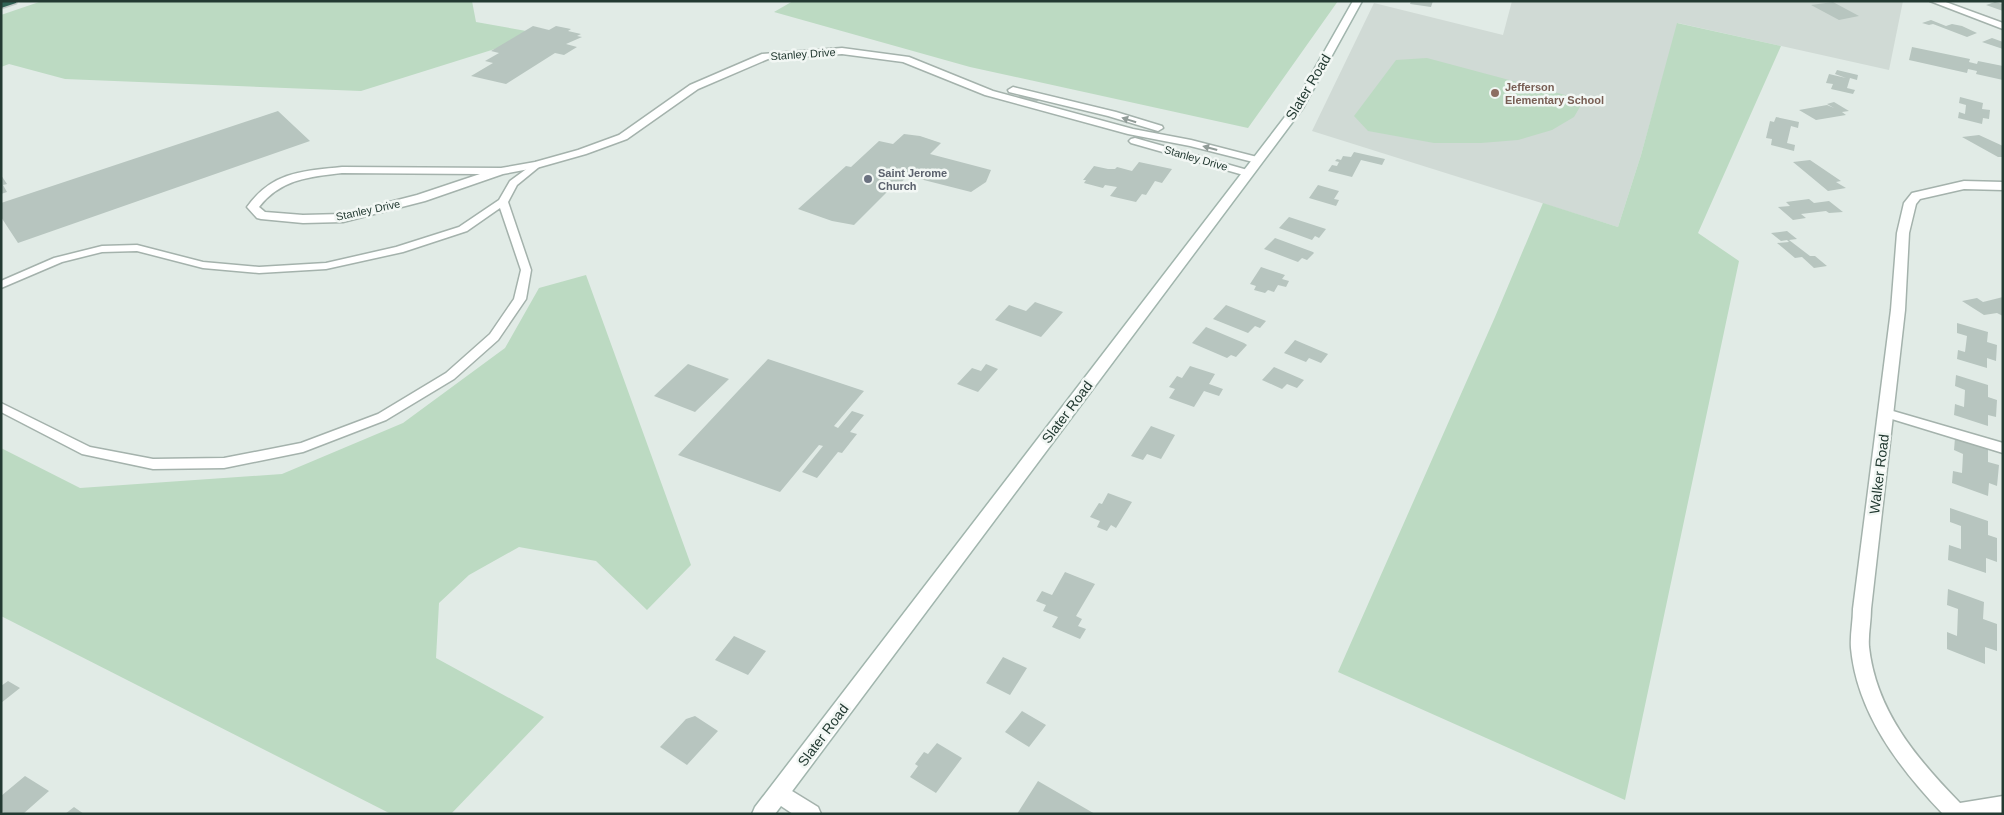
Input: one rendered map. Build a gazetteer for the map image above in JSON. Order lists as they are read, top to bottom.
{
  "streets": {
    "street": ["Stanley Drive", "Slater Road", "Walker Road"]
  },
  "crossings": [
    ["Stanley Drive", "Slater Road"]
  ],
  "places": ["Jefferson Elementary School", "Saint Jerome Church"]
}
